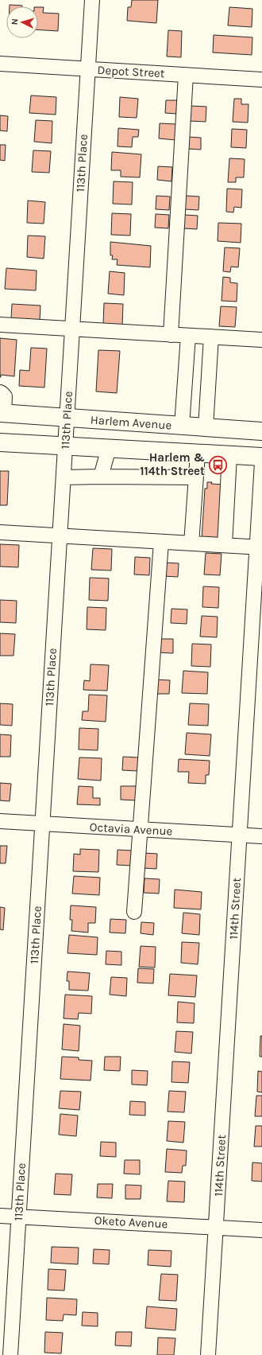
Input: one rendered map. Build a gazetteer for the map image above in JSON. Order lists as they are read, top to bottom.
{
  "streets": {
    "main road": ["Harlem Avenue"],
    "street": [
      "Depot Street",
      "113th Place",
      "Octavia Avenue",
      "114th Street",
      "Oketo Avenue"
    ]
  },
  "crossings": [
    ["Depot Street", "113th Place"],
    ["113th Place", "Harlem Avenue"],
    ["113th Place", "Octavia Avenue"],
    ["113th Place", "Oketo Avenue"],
    ["Octavia Avenue", "114th Street"],
    ["114th Street", "Oketo Avenue"]
  ],
  "places": {
    "bus stop": ["Harlem & 114th Street"]
  },
  "north": "left"
}
